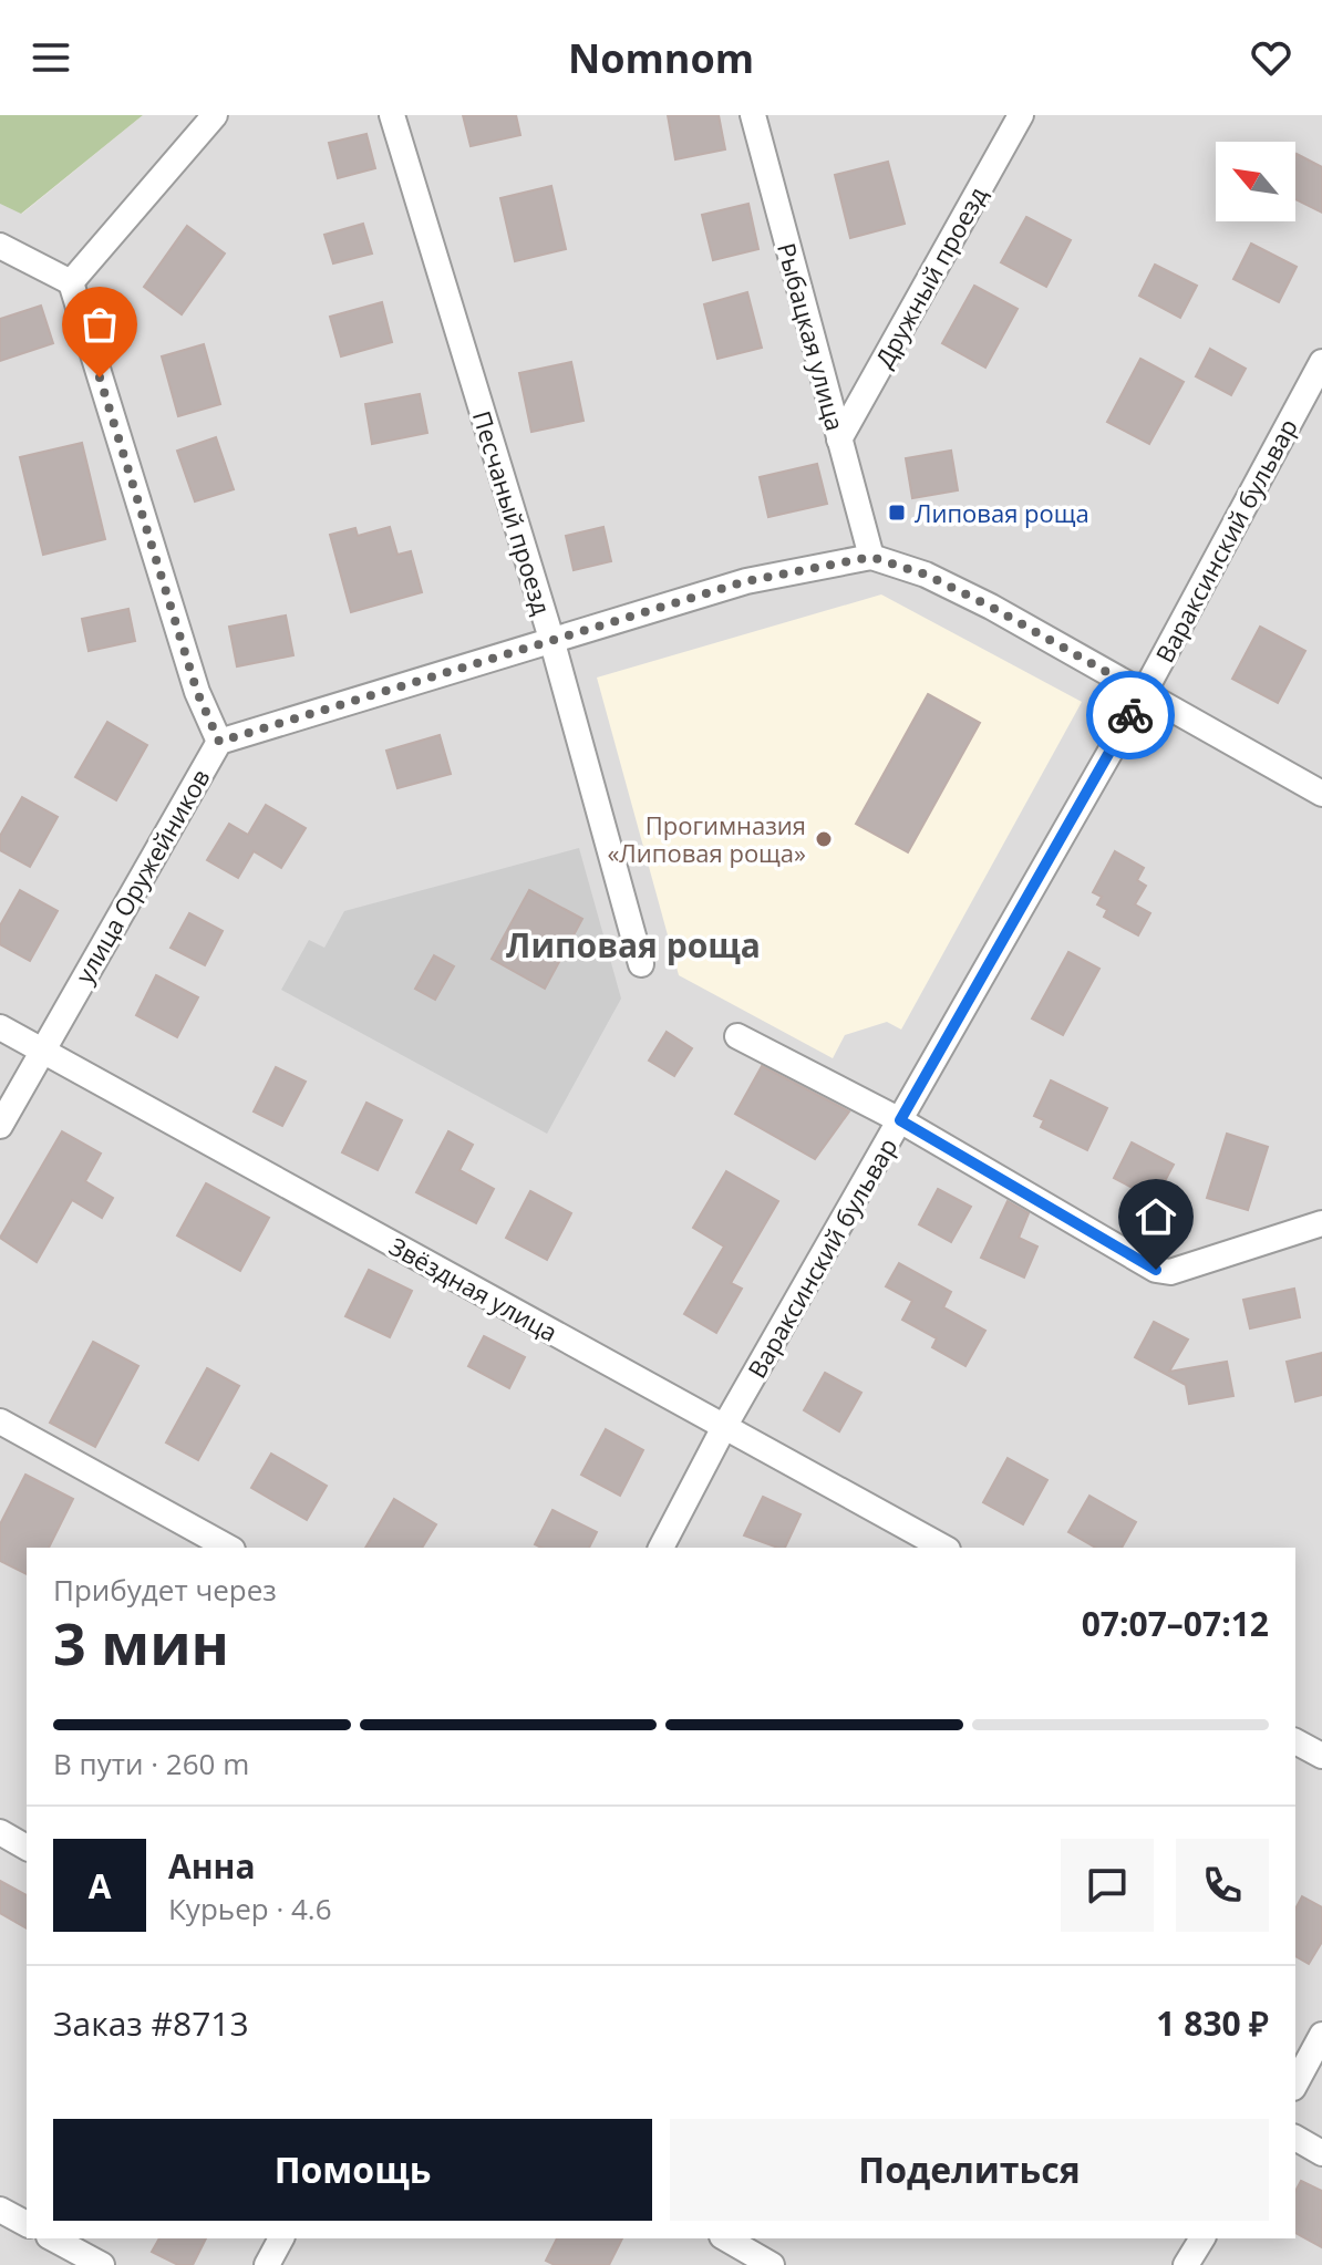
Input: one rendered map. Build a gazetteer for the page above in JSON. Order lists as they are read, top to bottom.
{
  "streets": {
    "street": [
      "Дружный проезд",
      "Рыбацкая улица",
      "Песчаный проезд",
      "Вараксинский бульвар",
      "улица Оружейников",
      "Звёздная улица"
    ]
  },
  "crossings": [
    ["Дружный проезд", "Рыбацкая улица"],
    ["Рыбацкая улица", "улица Оружейников"],
    ["Песчаный проезд", "улица Оружейников"],
    ["Вараксинский бульвар", "улица Оружейников"],
    ["Вараксинский бульвар", "Звёздная улица"],
    ["улица Оружейников", "Звёздная улица"]
  ],
  "districts": ["Липовая роща"],
  "places": {
    "transit": ["Липовая роща"],
    "other": ["Прогимназия «Липовая роща»"]
  },
  "north": "top left",
  "page": {
    "header": "Nomnom",
    "heading": ["3 мин", "Прибудет через", "07:07–07:12"],
    "panel": [
      "Анна",
      "Курьер · 4.6",
      "Заказ #8713",
      "1 830 ₽"
    ],
    "bar": "В пути · 260 m",
    "round": "А",
    "buttons": ["Помощь", "Поделиться"]
  }
}
